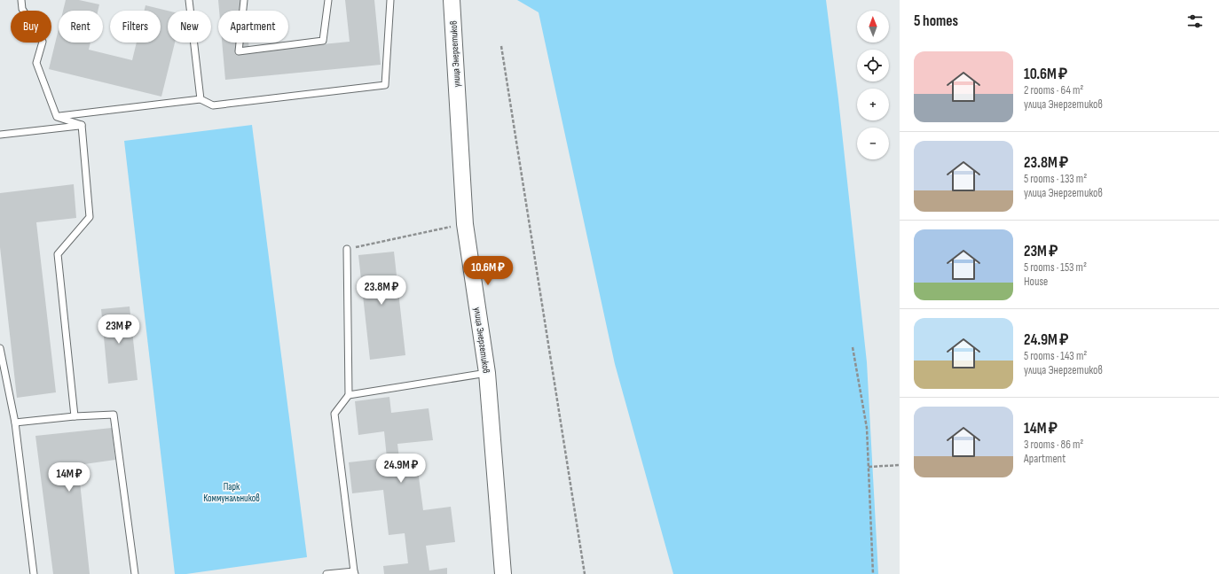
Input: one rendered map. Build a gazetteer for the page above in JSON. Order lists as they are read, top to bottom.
{
  "streets": {
    "street": ["улица Энергетиков"]
  },
  "parks": ["Парк Коммунальников"],
  "north": "top",
  "page": {
    "heading": "5 homes",
    "map_buttons": ["+", "−"],
    "chip": [
      "Buy",
      "Rent",
      "Filters",
      "New",
      "Apartment"
    ],
    "list": [
      {
        "name": "10.6M ₽",
        "note": "2 rooms · 64 m² · улица Энергетиков"
      },
      {
        "name": "23.8M ₽",
        "note": "5 rooms · 133 m² · улица Энергетиков"
      },
      {
        "name": "23M ₽",
        "note": "5 rooms · 153 m² · House"
      },
      {
        "name": "24.9M ₽",
        "note": "5 rooms · 143 m² · улица Энергетиков"
      },
      {
        "name": "14M ₽",
        "note": "3 rooms · 86 m² · Apartment"
      }
    ],
    "price": [
      "10.6M ₽",
      "23.8M ₽",
      "23M ₽",
      "24.9M ₽",
      "14M ₽"
    ]
  }
}
